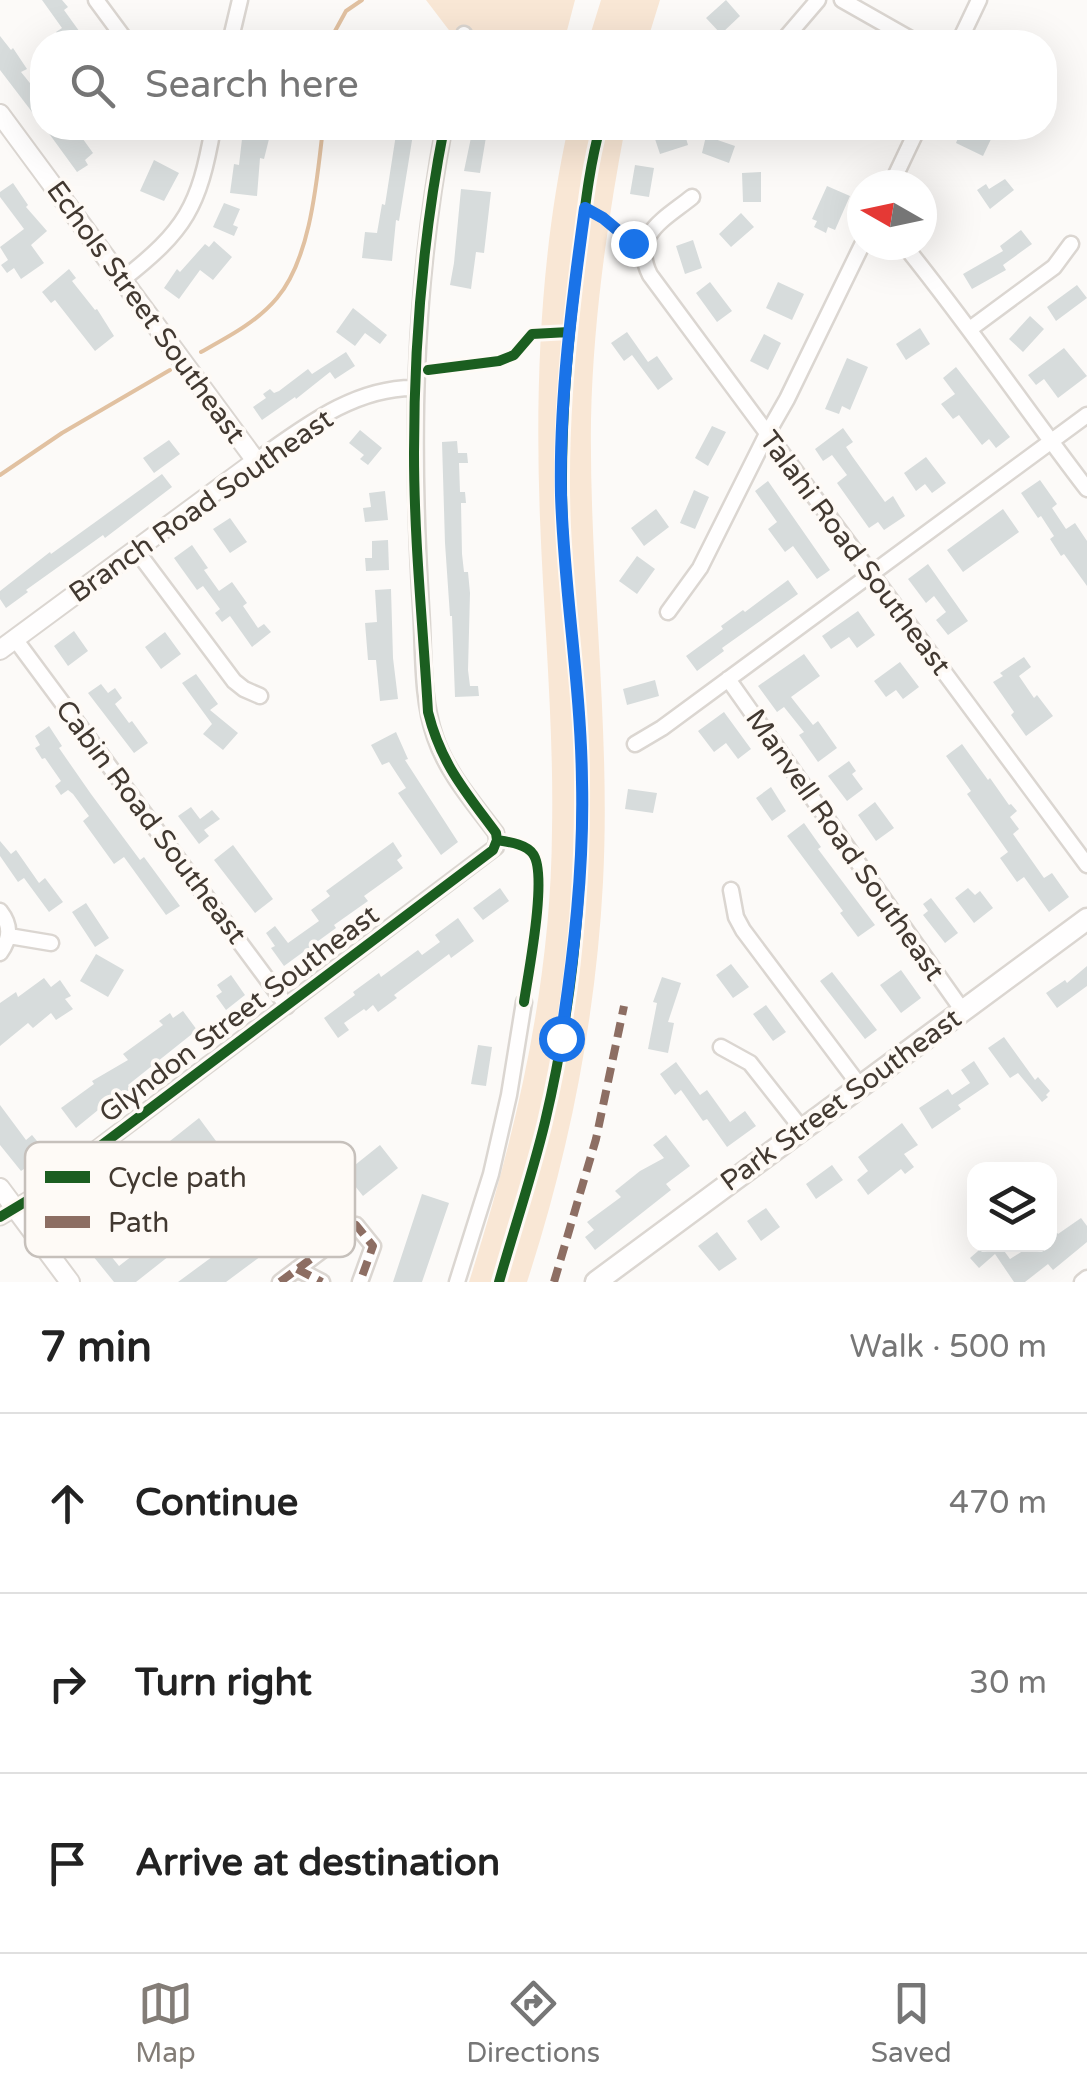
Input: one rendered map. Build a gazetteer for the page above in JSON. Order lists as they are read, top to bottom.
{
  "streets": {
    "main road": ["Park Street Southeast"],
    "street": [
      "Echols Street Southeast",
      "Branch Road Southeast",
      "Talahi Road Southeast",
      "Cabin Road Southeast",
      "Manvell Road Southeast",
      "Glyndon Street Southeast"
    ]
  },
  "crossings": [
    ["Echols Street Southeast", "Branch Road Southeast"],
    ["Branch Road Southeast", "Cabin Road Southeast"],
    ["Branch Road Southeast", "Glyndon Street Southeast"],
    ["Cabin Road Southeast", "Glyndon Street Southeast"],
    ["Manvell Road Southeast", "Park Street Southeast"]
  ],
  "legend": ["Cycle path", "Path"],
  "north": "left",
  "page": {
    "search": "Search here",
    "heading": ["7 min", "Walk · 500 m"],
    "list": [
      ["Continue", "470 m"],
      ["Turn right", "30 m"],
      "Arrive at destination"
    ],
    "nav": ["Map", "Directions", "Saved"]
  }
}
